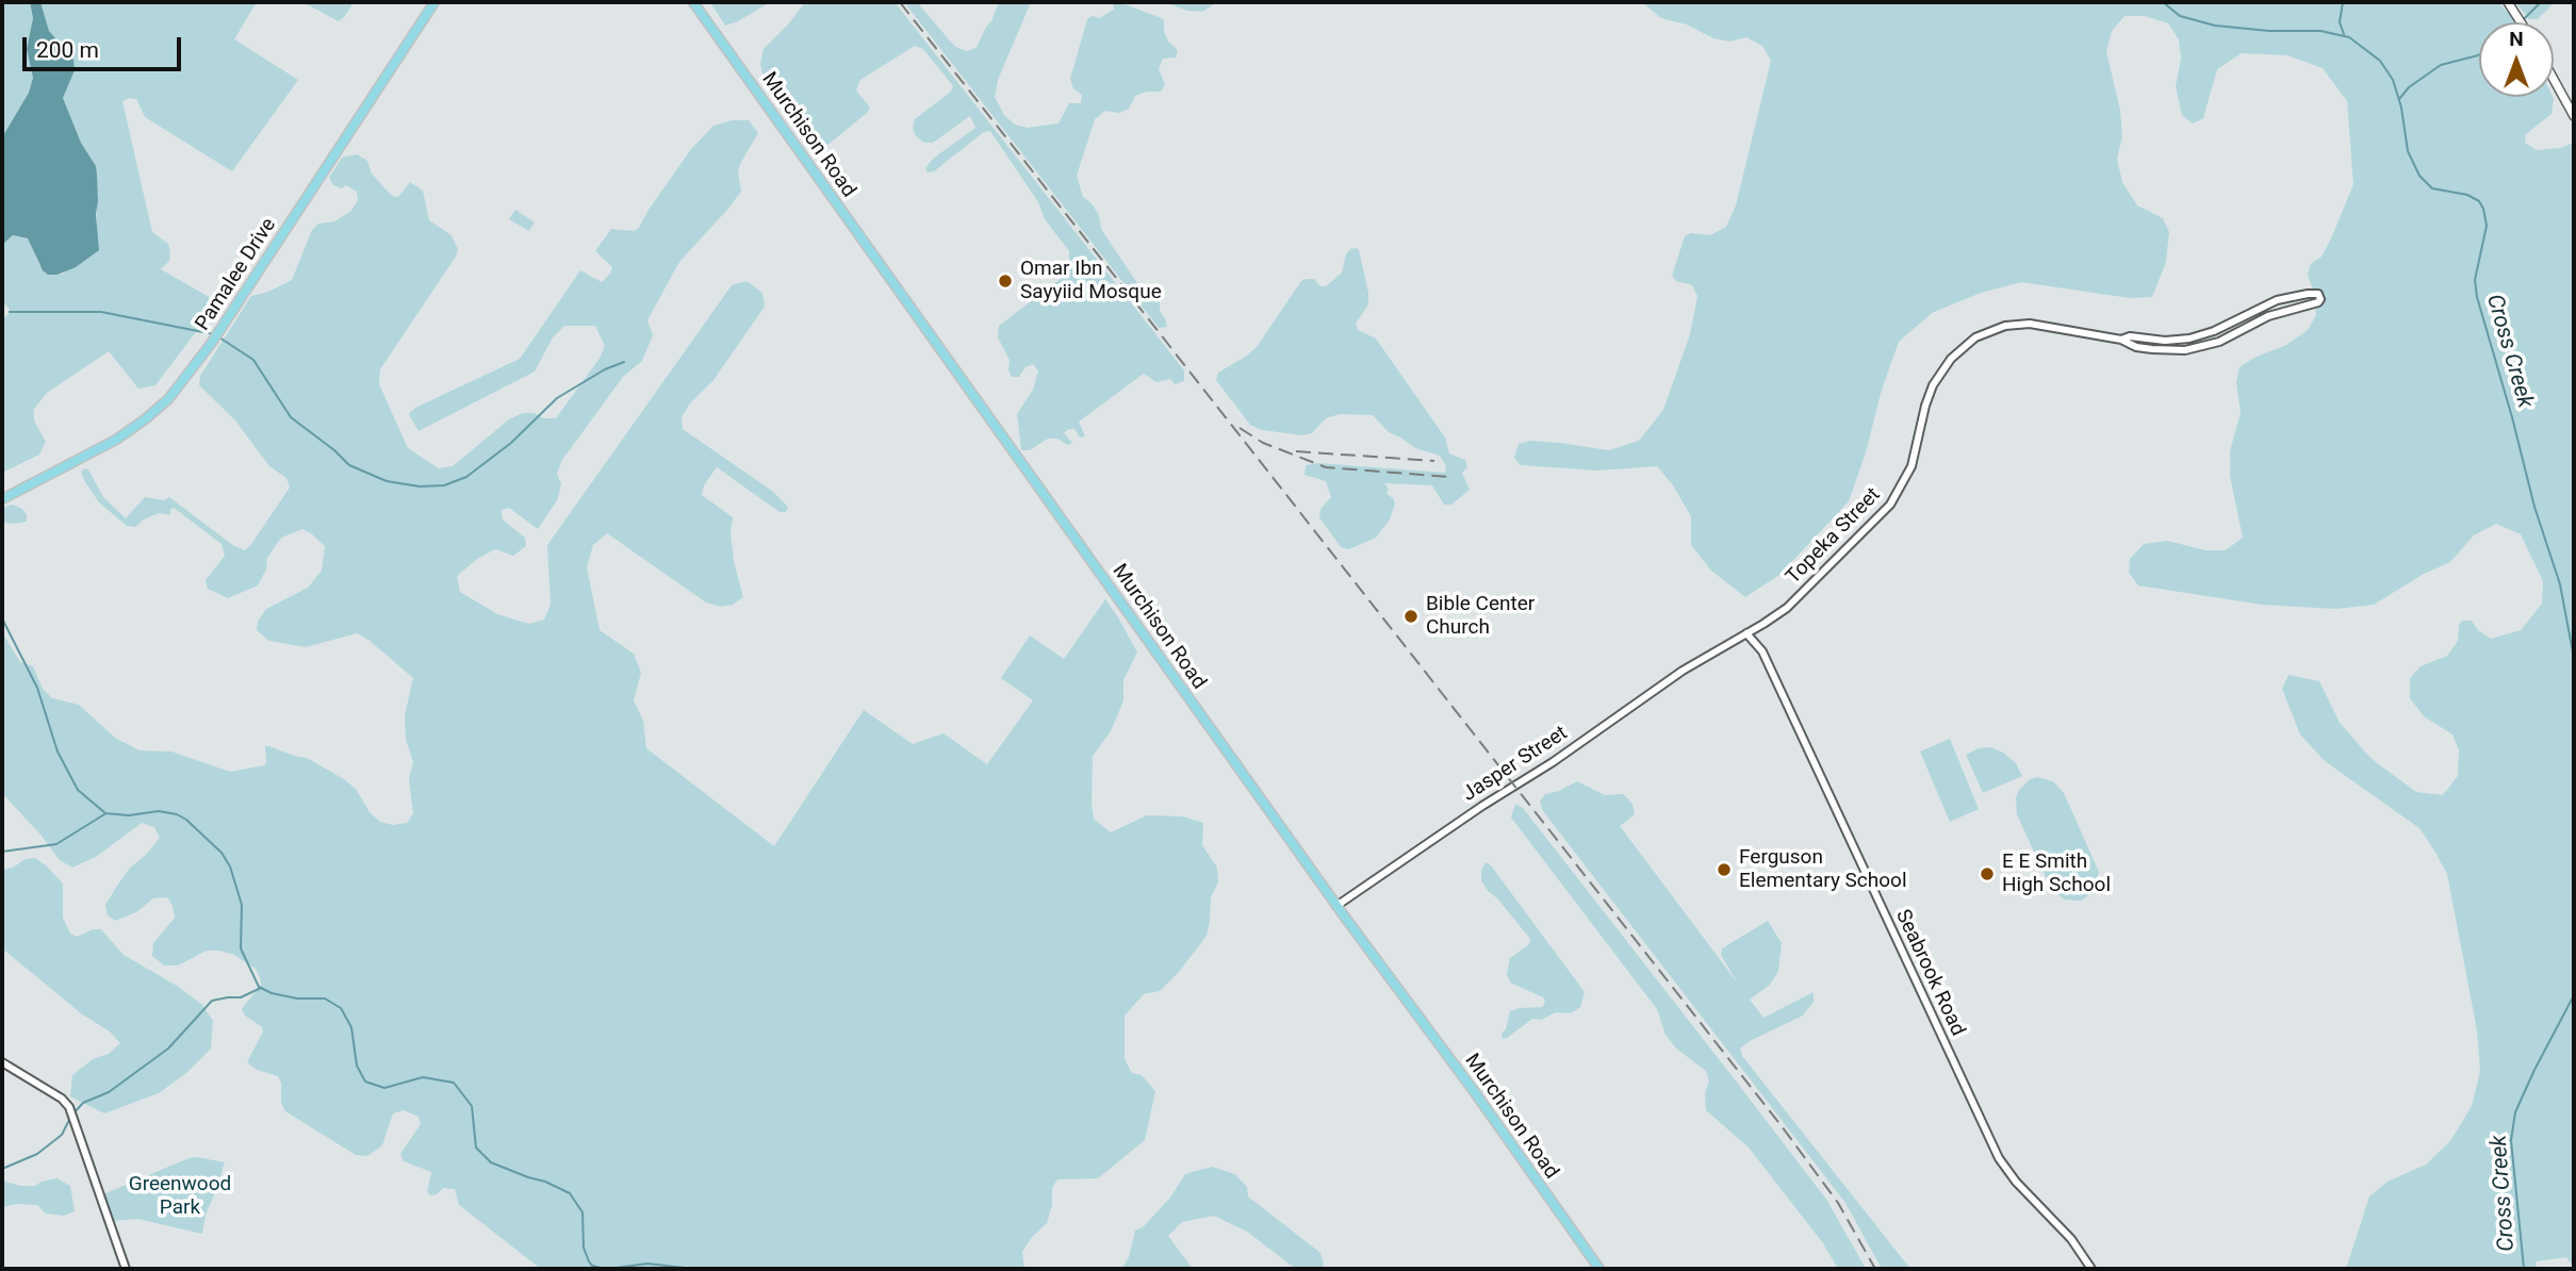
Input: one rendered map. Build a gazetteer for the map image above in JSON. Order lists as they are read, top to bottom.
{
  "streets": {
    "main road": ["Murchison Road", "Pamalee Drive"],
    "street": ["Topeka Street", "Jasper Street", "Seabrook Road"]
  },
  "crossings": [
    ["Murchison Road", "Jasper Street"],
    ["Topeka Street", "Jasper Street"],
    ["Topeka Street", "Seabrook Road"]
  ],
  "water": ["Cross Creek"],
  "parks": ["Greenwood Park"],
  "places": [
    "Omar Ibn Sayyiid Mosque",
    "Bible Center Church",
    "Ferguson Elementary School",
    "E E Smith High School"
  ],
  "scale_bar": "200 m",
  "north": "top"
}
